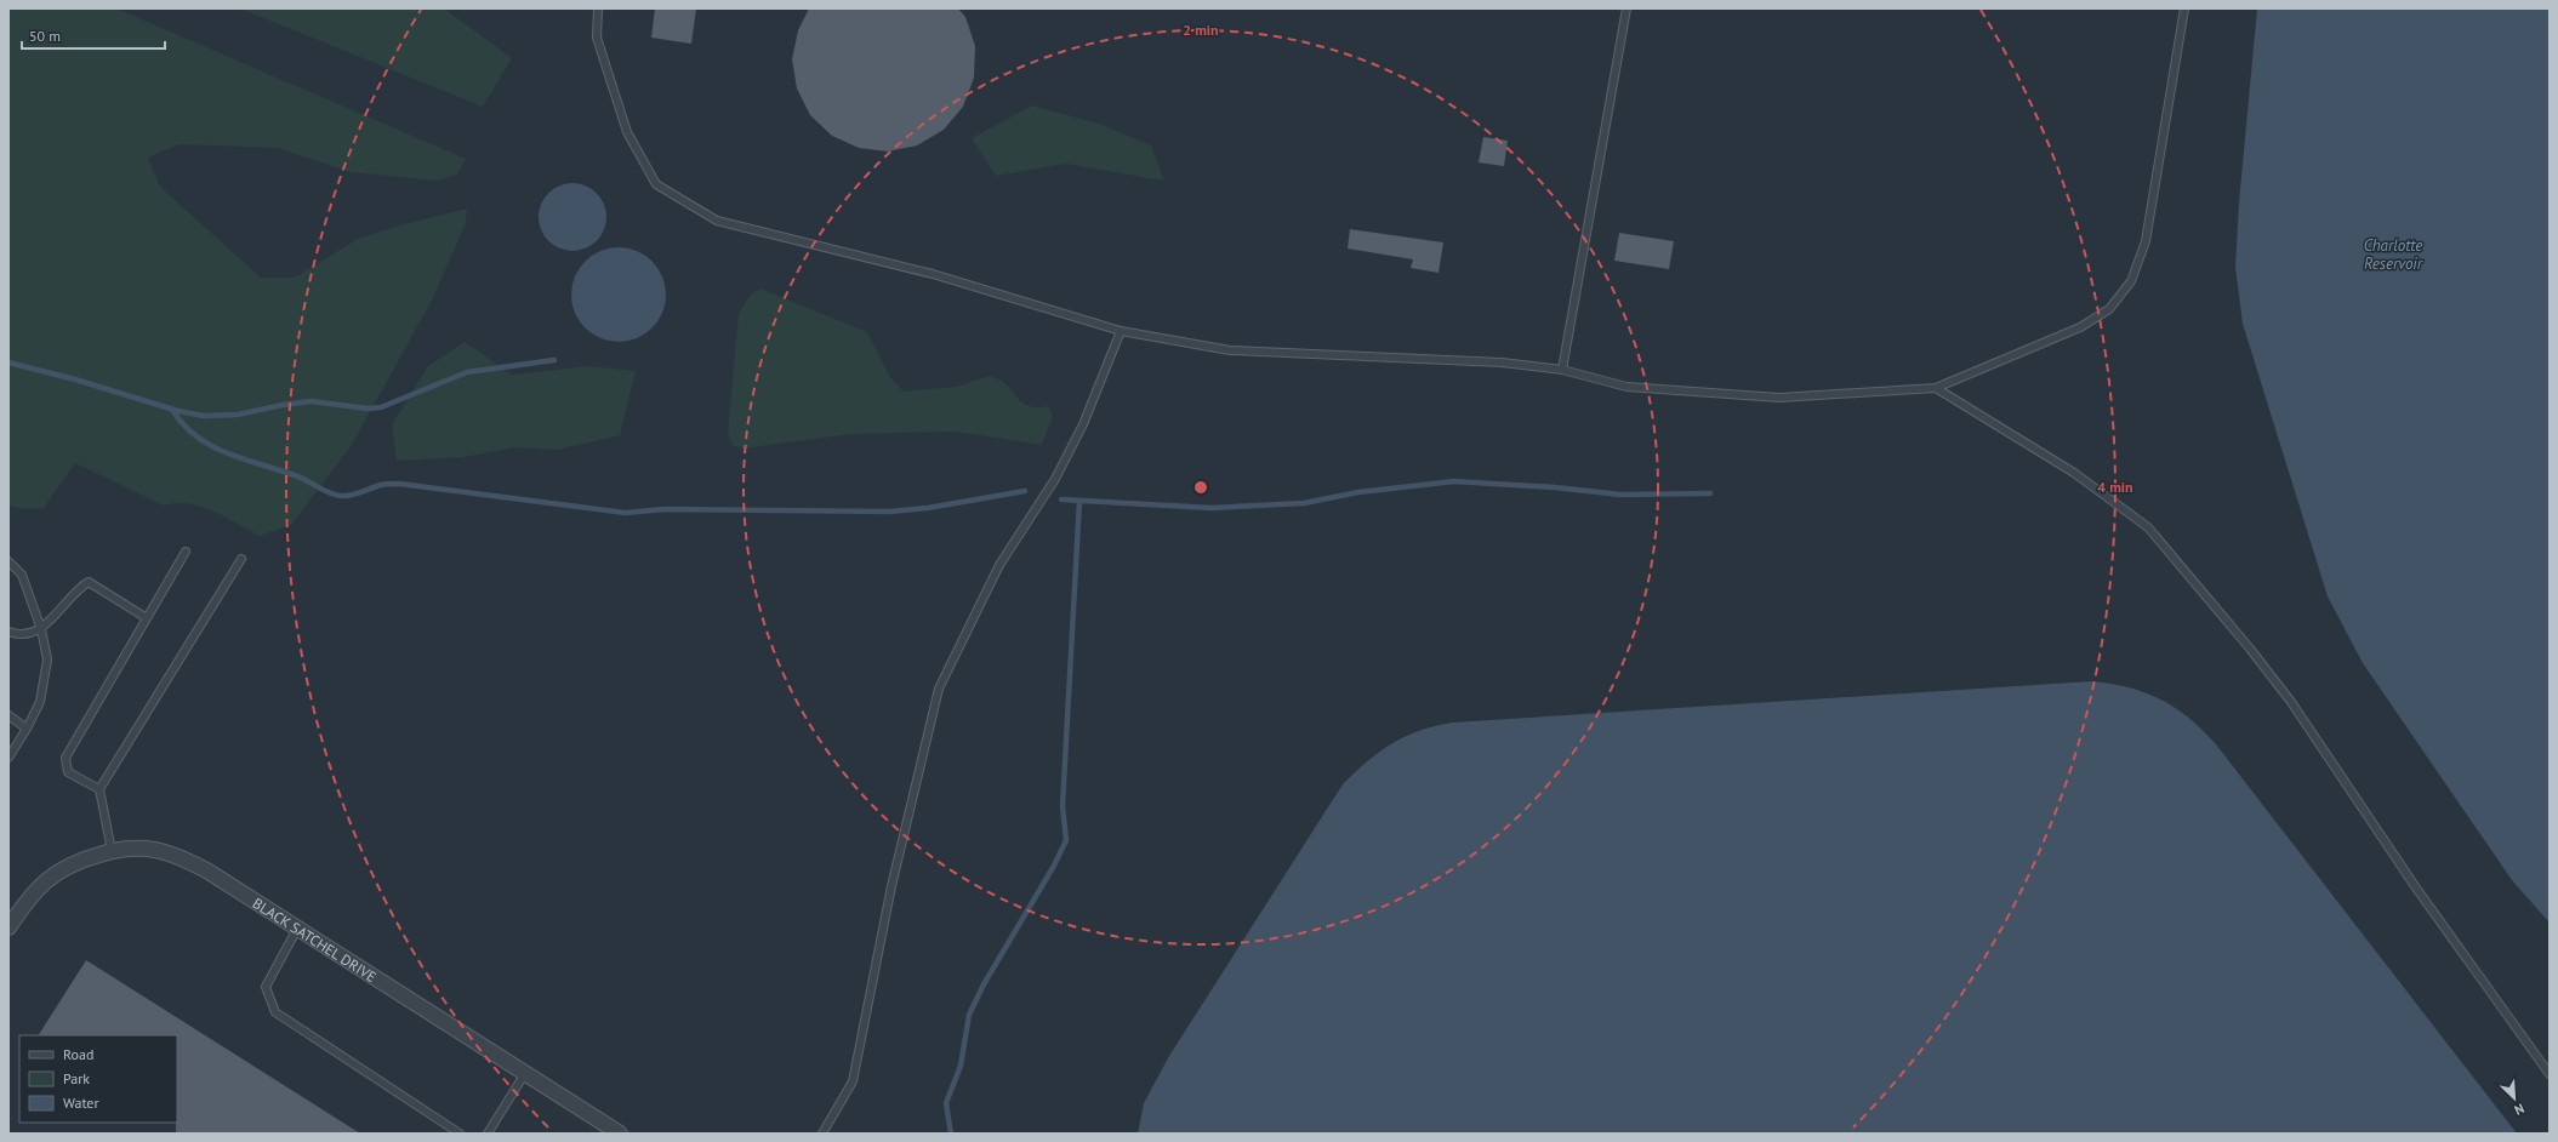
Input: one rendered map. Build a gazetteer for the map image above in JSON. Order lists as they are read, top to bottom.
{
  "streets": {
    "street": ["BLACK SATCHEL DRIVE"]
  },
  "water": ["Charlotte Reservoir"],
  "legend": ["Road", "Park", "Water"],
  "scale_bar": "50 m",
  "north": "bottom right",
  "rings": ["2 min", "4 min"]
}
